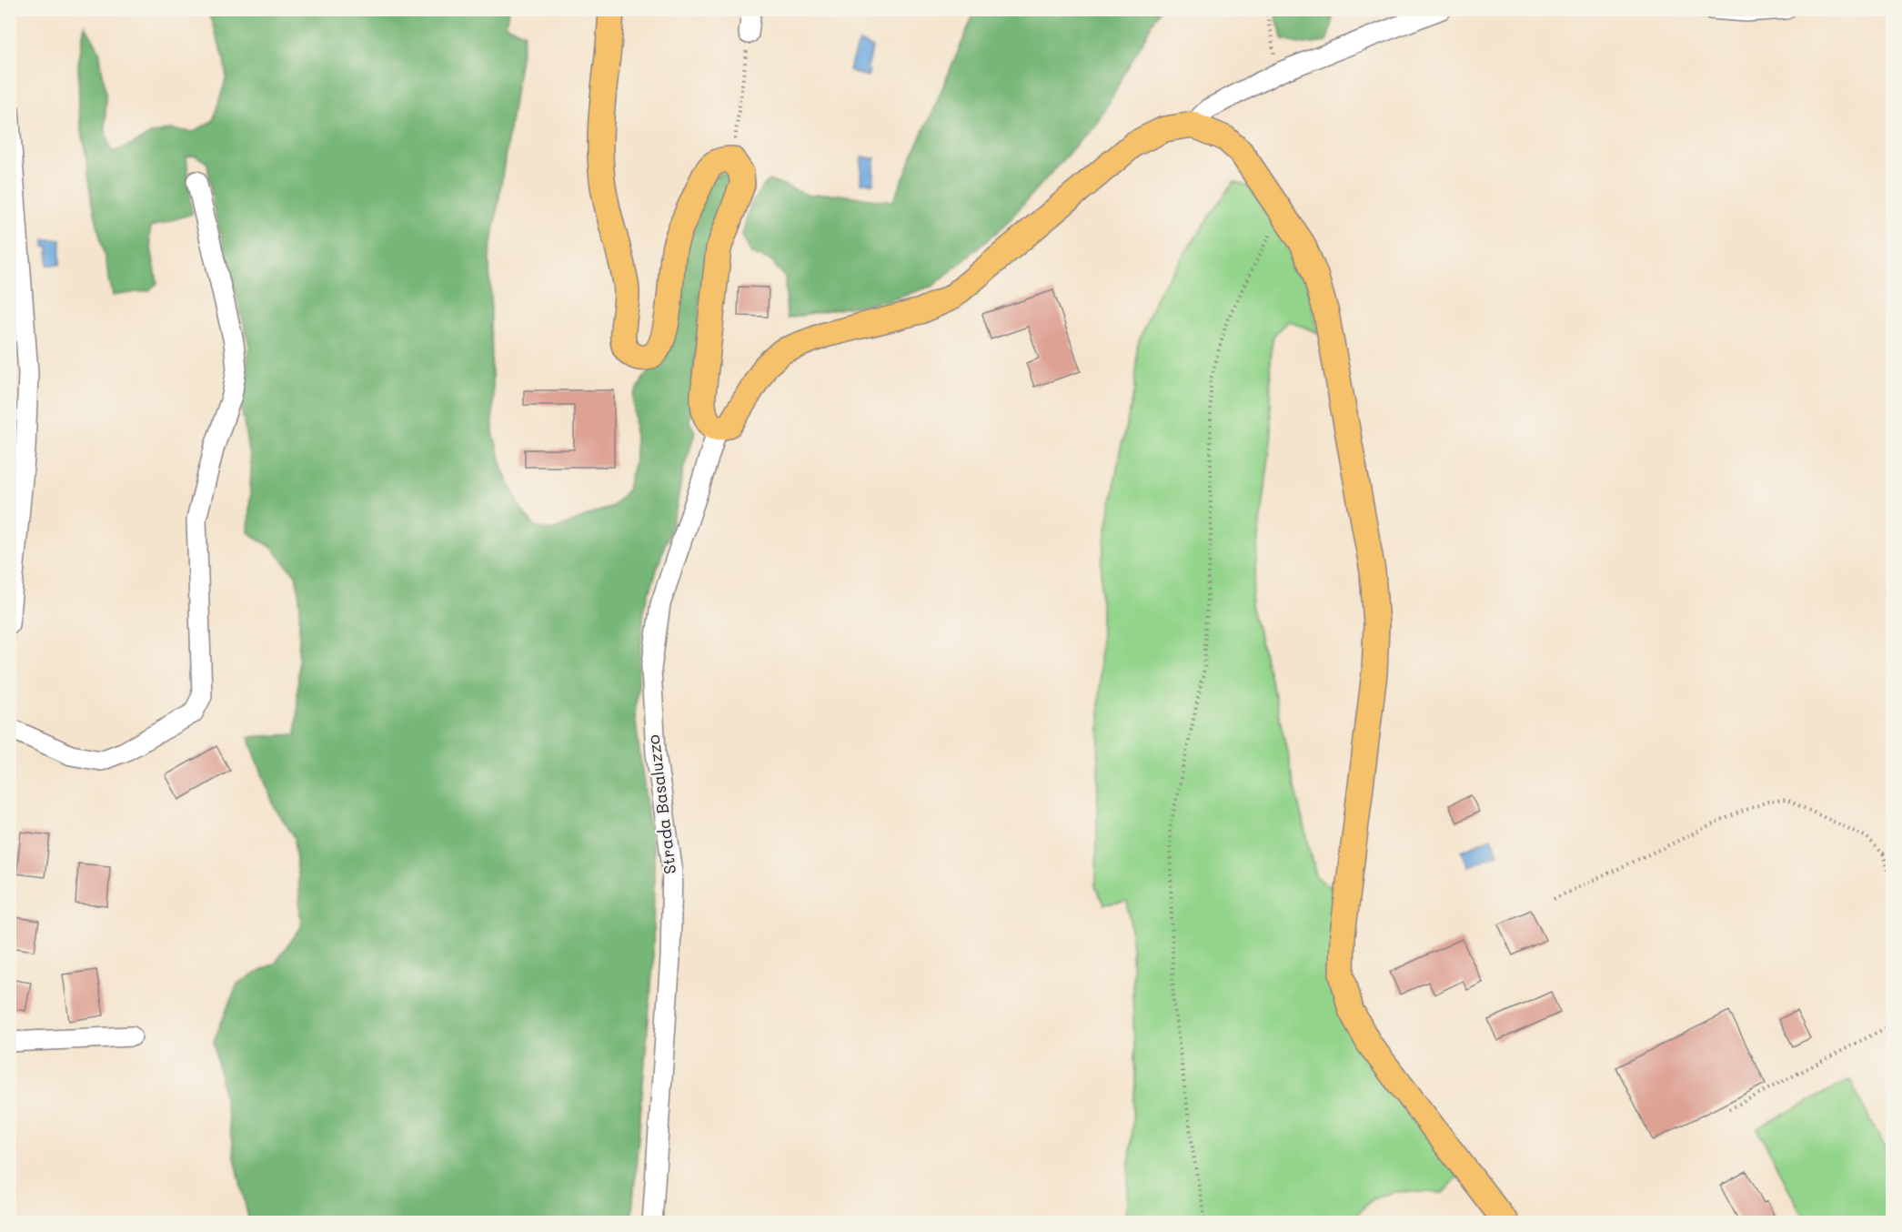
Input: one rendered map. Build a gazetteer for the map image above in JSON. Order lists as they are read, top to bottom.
{
  "streets": {
    "street": ["Strada Basaluzzo"]
  }
}
